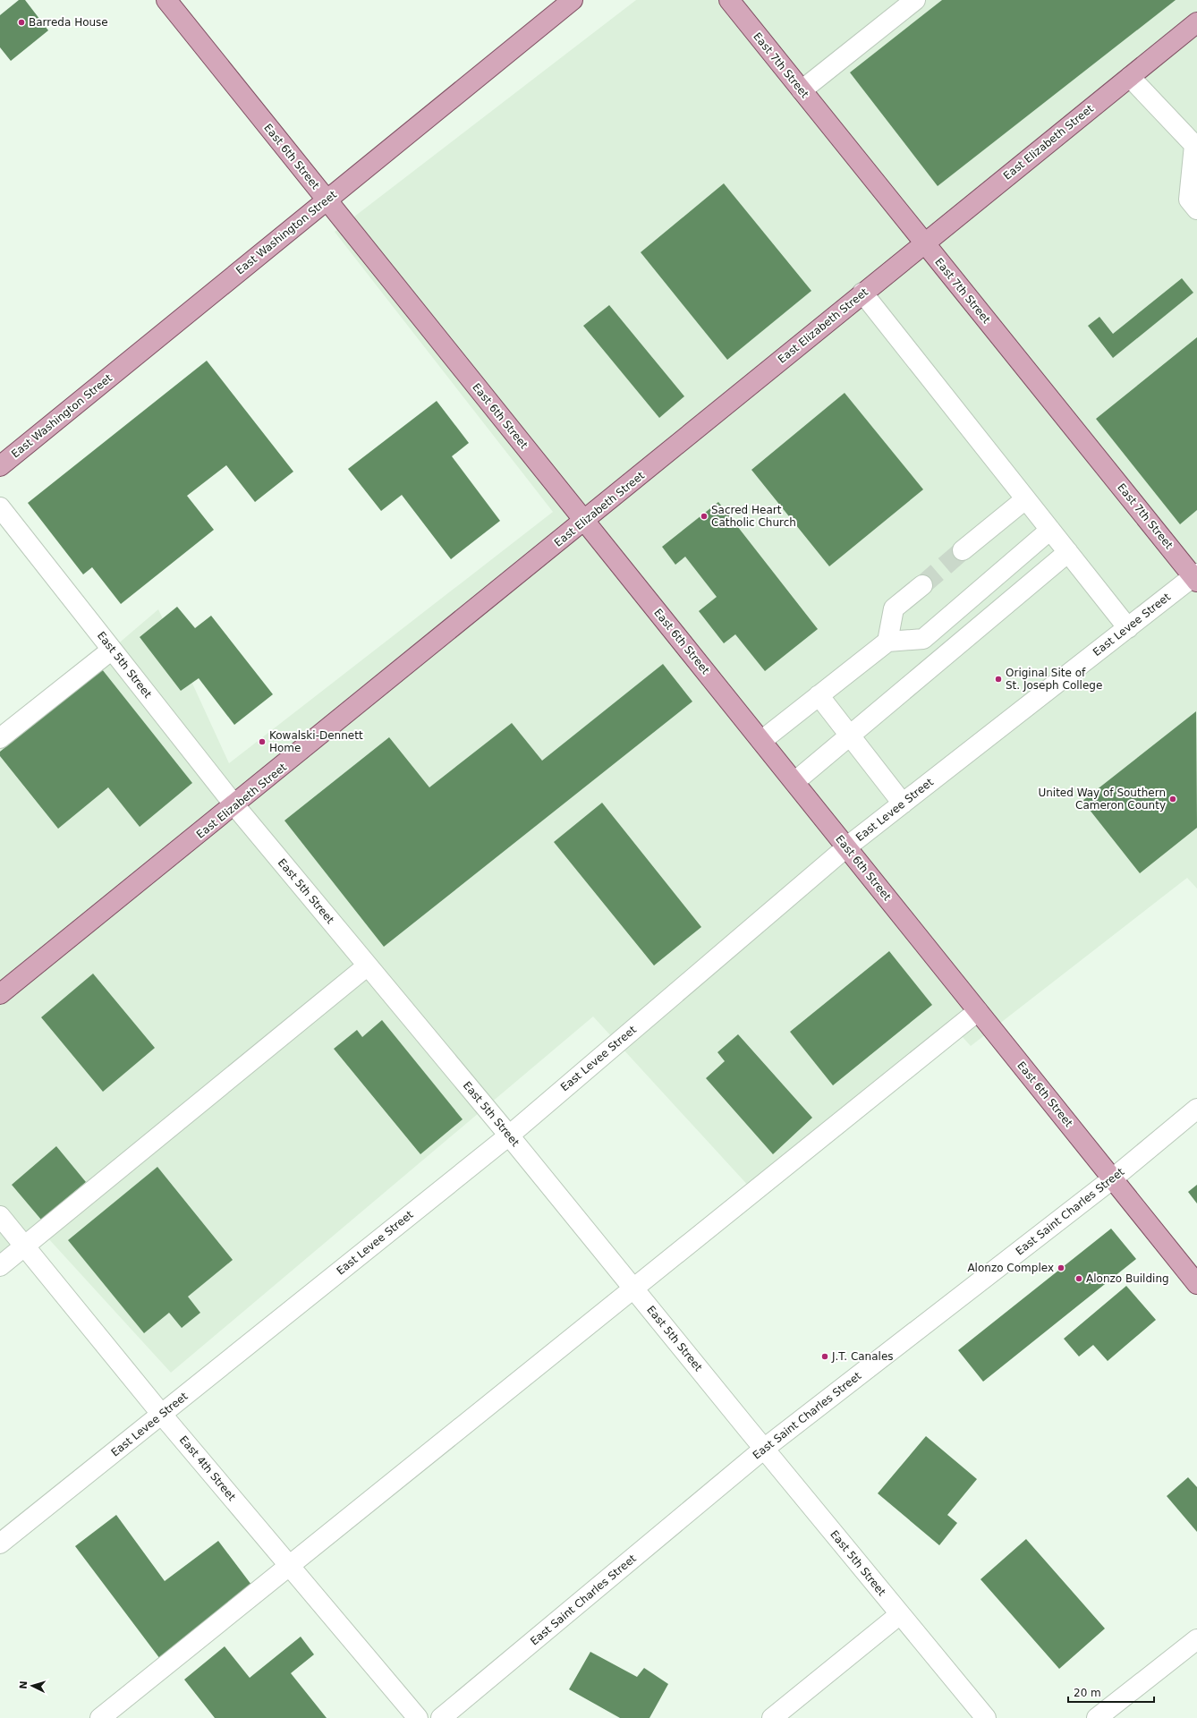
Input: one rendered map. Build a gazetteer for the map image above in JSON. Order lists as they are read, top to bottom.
{
  "streets": {
    "main road": [
      "East 7th Street",
      "East Elizabeth Street",
      "East 6th Street",
      "East Washington Street"
    ],
    "street": [
      "East Levee Street",
      "East 5th Street",
      "East Saint Charles Street",
      "East 4th Street"
    ]
  },
  "crossings": [
    ["East 7th Street", "East Elizabeth Street"],
    ["East 7th Street", "East Levee Street"],
    ["East Elizabeth Street", "East 6th Street"],
    ["East Elizabeth Street", "East 5th Street"],
    ["East 6th Street", "East Washington Street"],
    ["East 6th Street", "East Levee Street"],
    ["East 6th Street", "East Saint Charles Street"],
    ["East Levee Street", "East 5th Street"],
    ["East Levee Street", "East 4th Street"],
    ["East 5th Street", "East Saint Charles Street"]
  ],
  "places": [
    "Barreda House",
    "Sacred Heart Catholic Church",
    "Original Site of St. Joseph College",
    "Kowalski-Dennett Home",
    "United Way of Southern Cameron County",
    "Alonzo Complex",
    "Alonzo Building",
    "J.T. Canales"
  ],
  "scale_bar": "20 m",
  "north": "left"
}
